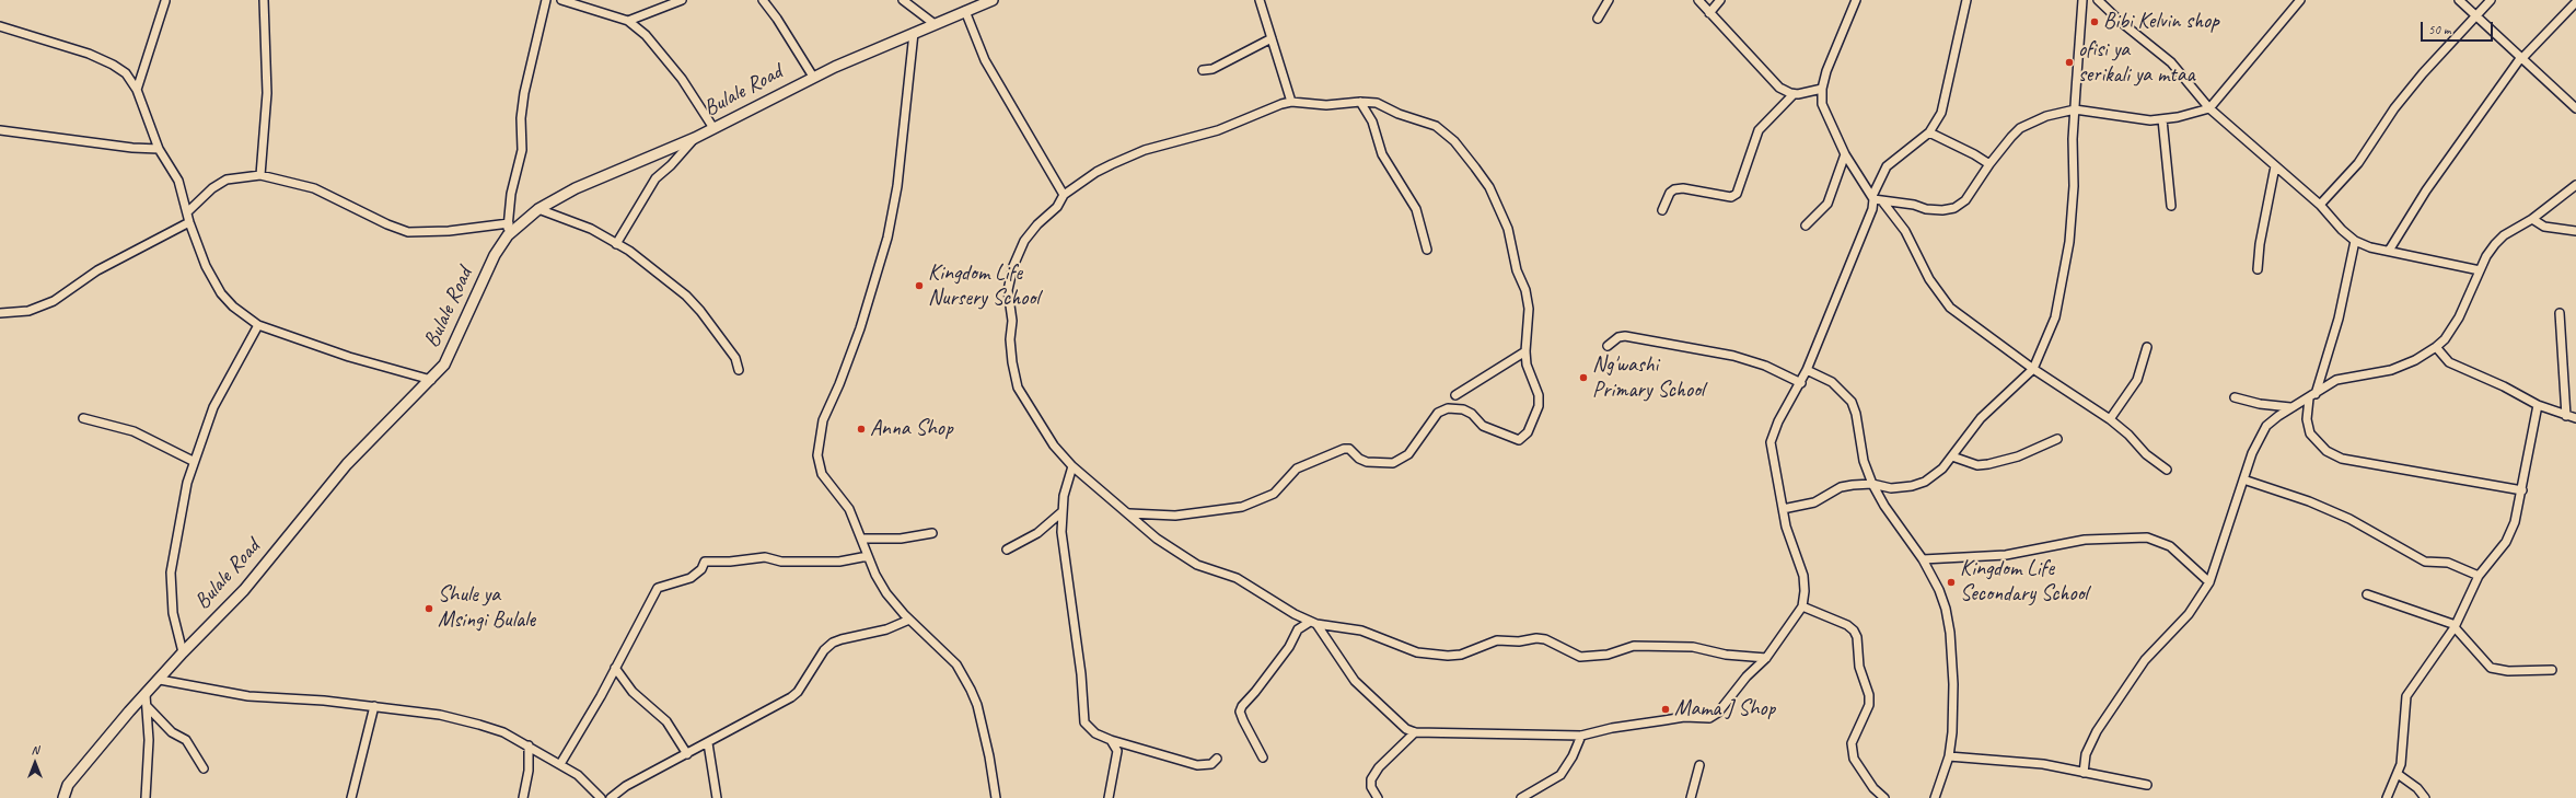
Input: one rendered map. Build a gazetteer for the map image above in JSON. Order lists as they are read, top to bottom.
{
  "streets": {
    "street": ["Bulale Road"]
  },
  "places": [
    "Bibi Kelvin shop",
    "ofisi ya serikali ya mtaa",
    "Kingdom Life Nursery School",
    "Ng'washi Primary School",
    "Anna Shop",
    "Kingdom Life Secondary School",
    "Shule ya Msingi Bulale",
    "Mama J Shop"
  ],
  "scale_bar": "50 m",
  "north": "top"
}
